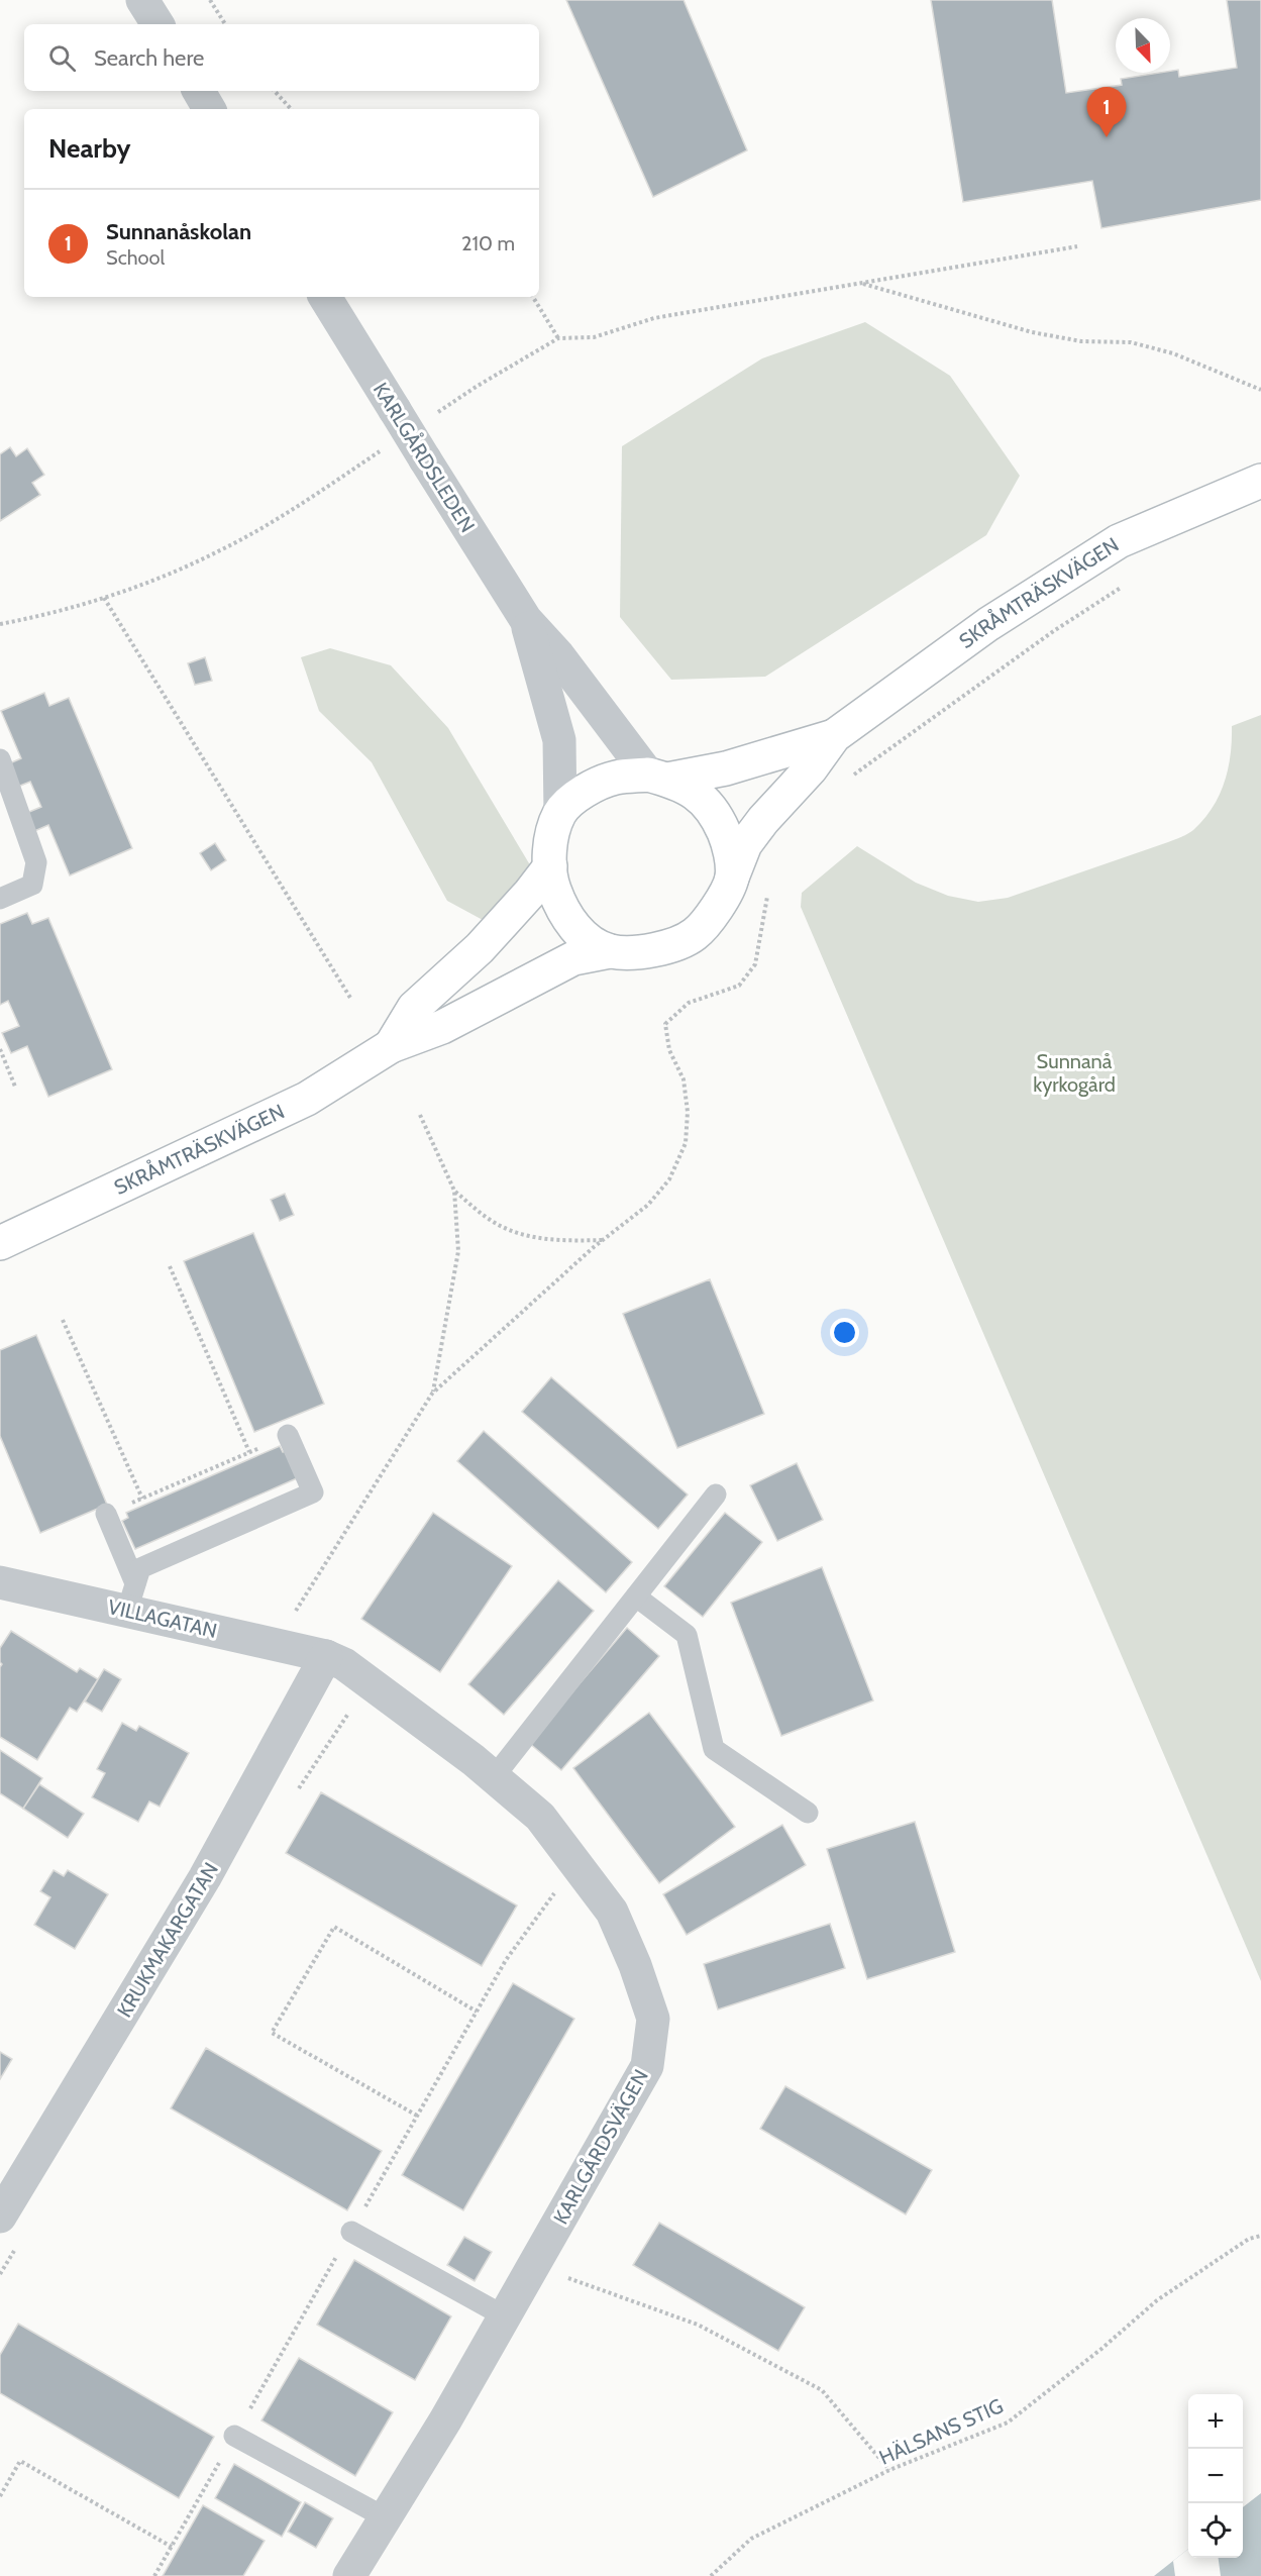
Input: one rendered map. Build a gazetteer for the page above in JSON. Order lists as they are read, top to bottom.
{
  "streets": {
    "main road": ["SKRÅMTRÄSKVÄGEN"],
    "street": [
      "KARLGÅRDSLEDEN",
      "VILLAGATAN",
      "KRUKMAKARGATAN",
      "KARLGÅRDSVÄGEN"
    ],
    "path": ["HÄLSANS STIG"]
  },
  "crossings": [
    ["KARLGÅRDSLEDEN", "SKRÅMTRÄSKVÄGEN"],
    ["VILLAGATAN", "KRUKMAKARGATAN"],
    ["VILLAGATAN", "KARLGÅRDSVÄGEN"],
    ["KRUKMAKARGATAN", "KARLGÅRDSVÄGEN"]
  ],
  "parks": ["Sunnanå kyrkogård"],
  "north": "bottom right",
  "page": {
    "search": "Search here",
    "pins": "1",
    "heading": "Nearby",
    "list": [
      {
        "mark": "1",
        "name": "Sunnanåskolan",
        "note": "School",
        "value": "210 m"
      }
    ],
    "map_buttons": ["+", "−"]
  }
}
